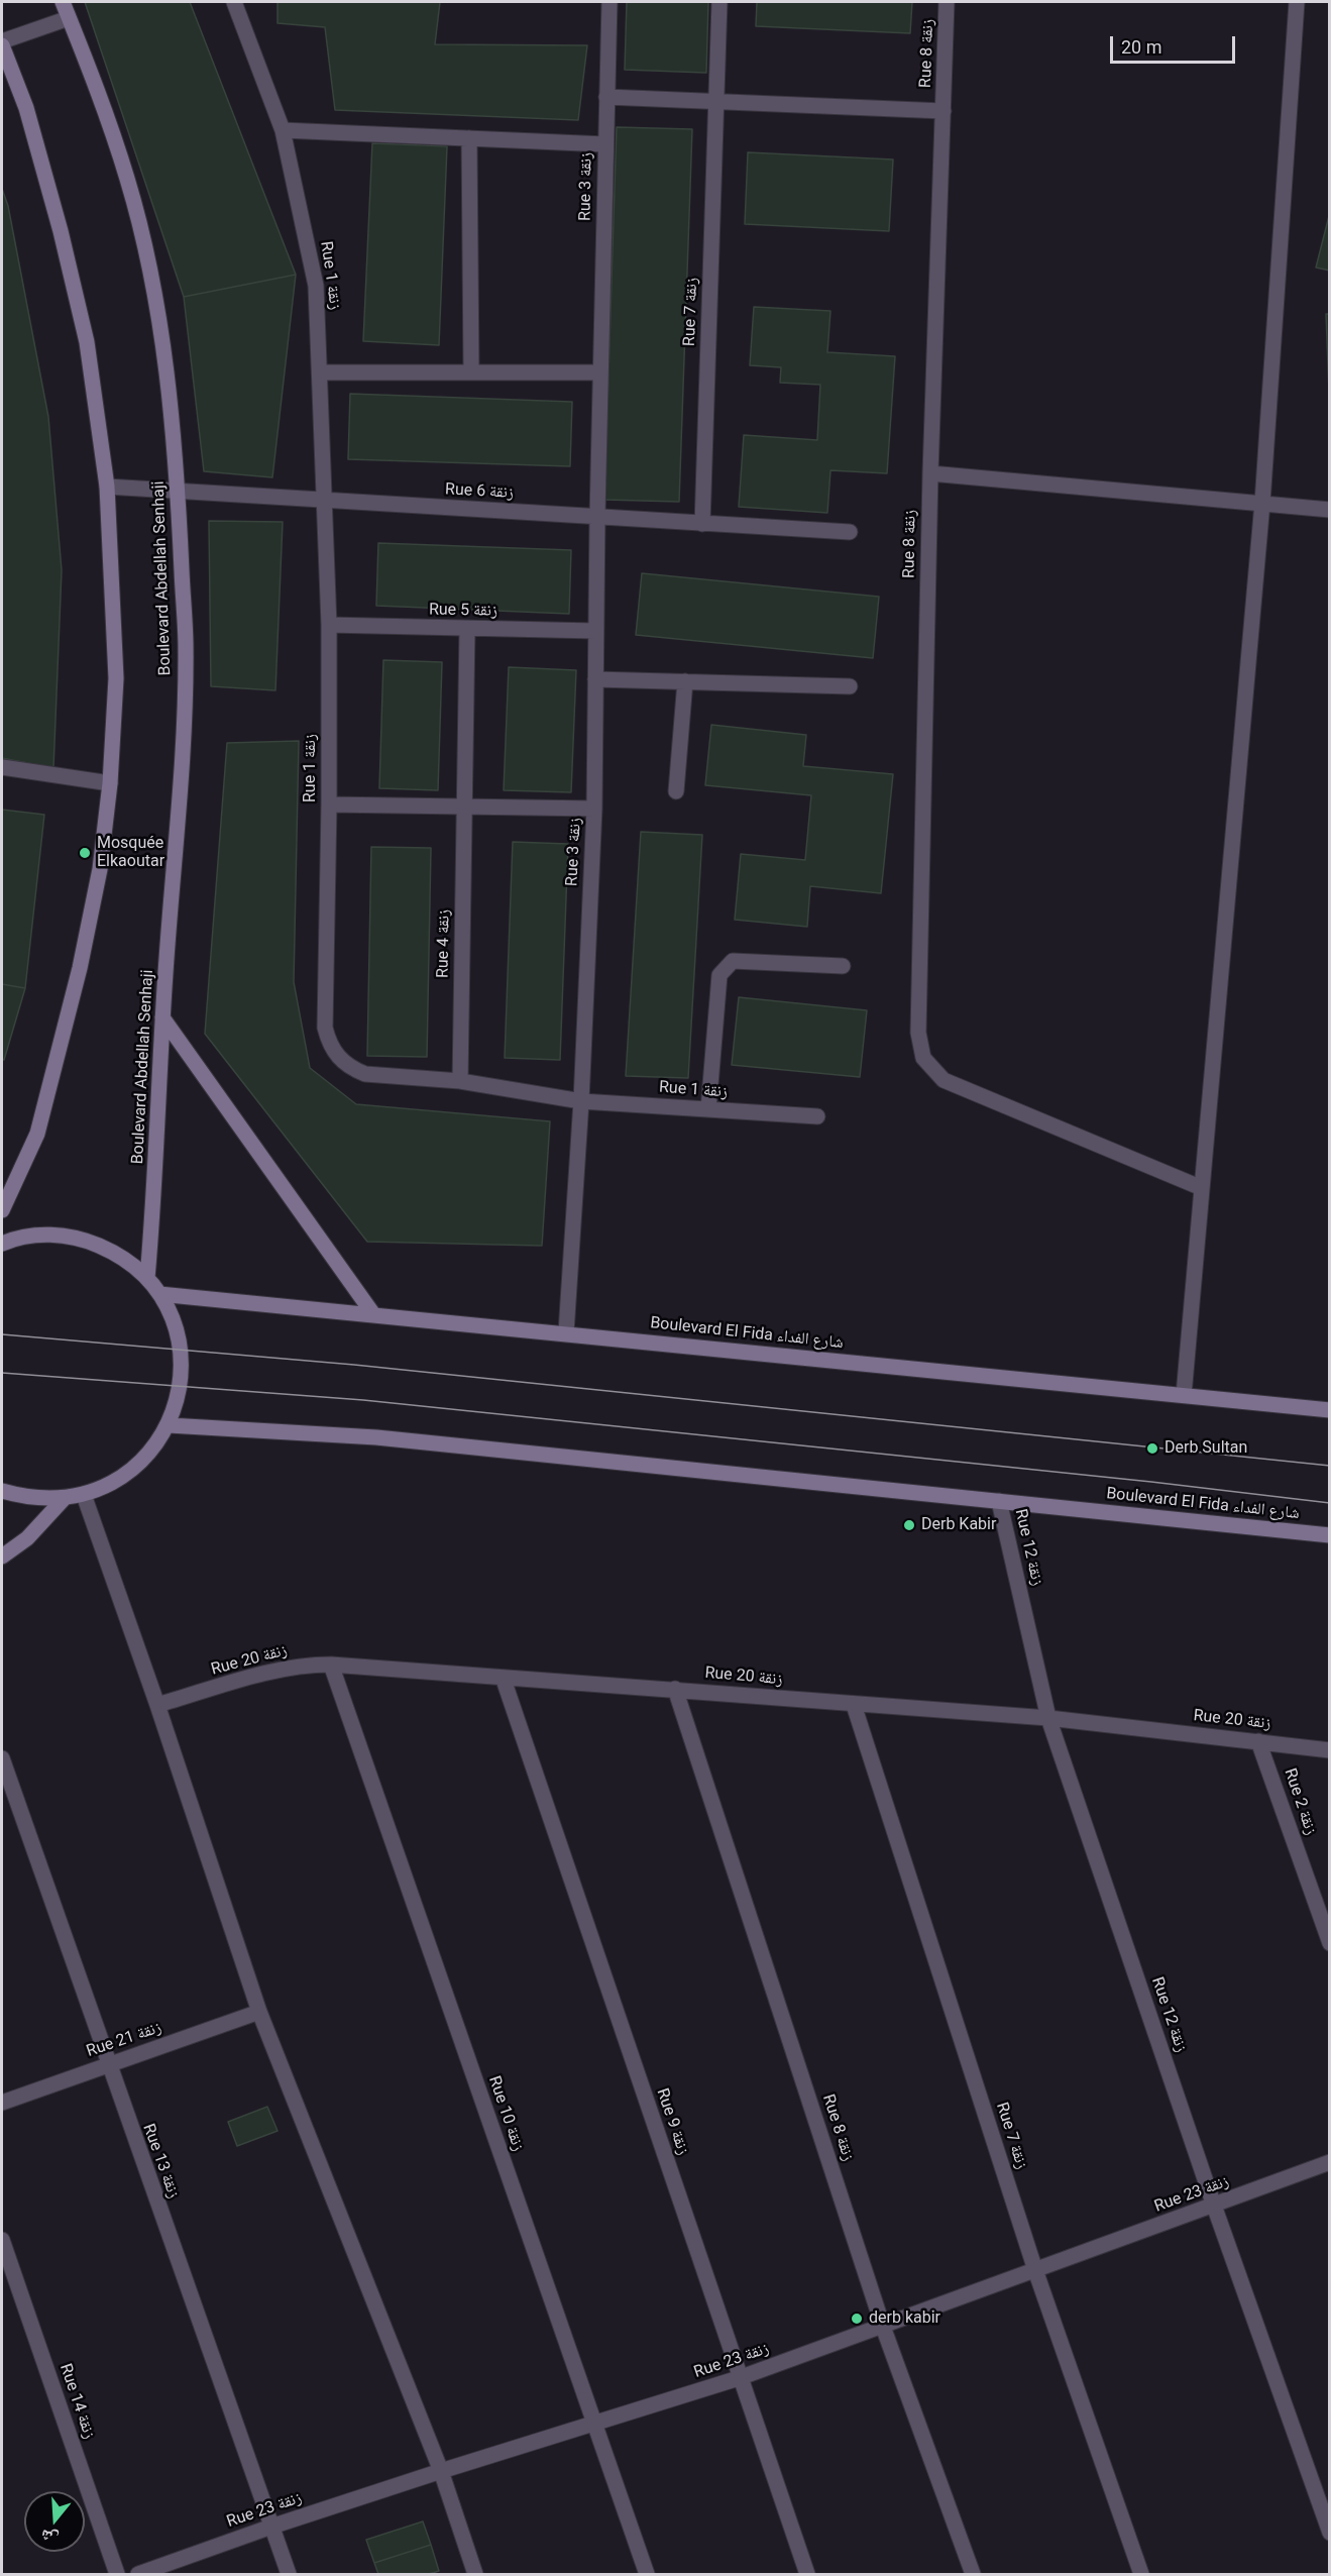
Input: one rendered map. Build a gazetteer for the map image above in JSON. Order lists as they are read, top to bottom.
{
  "streets": {
    "main road": ["Boulevard Abdellah Senhaji", "Boulevard El Fida شارع الفداء"],
    "street": [
      "Rue 8 زنقة",
      "Rue 3 زنقة",
      "Rue 1 زنقة",
      "Rue 7 زنقة",
      "Rue 6 زنقة",
      "Rue 5 زنقة",
      "Rue 4 زنقة",
      "Rue 12 زنقة",
      "Rue 20 زنقة",
      "Rue 2 زنقة",
      "Rue 21 زنقة",
      "Rue 10 زنقة",
      "Rue 9 زنقة",
      "Rue 13 زنقة",
      "Rue 23 زنقة",
      "Rue 14 زنقة"
    ]
  },
  "crossings": [
    ["Rue 8 زنقة", "Rue 20 زنقة"],
    ["Rue 8 زنقة", "Rue 23 زنقة"],
    ["Rue 3 زنقة", "Rue 1 زنقة"],
    ["Rue 3 زنقة", "Rue 6 زنقة"],
    ["Rue 3 زنقة", "Rue 5 زنقة"],
    ["Rue 3 زنقة", "Boulevard El Fida شارع الفداء"],
    ["Rue 1 زنقة", "Rue 6 زنقة"],
    ["Rue 1 زنقة", "Rue 5 زنقة"],
    ["Rue 1 زنقة", "Rue 4 زنقة"],
    ["Rue 7 زنقة", "Rue 6 زنقة"],
    ["Rue 7 زنقة", "Rue 20 زنقة"],
    ["Rue 7 زنقة", "Rue 23 زنقة"],
    ["Rue 6 زنقة", "Boulevard Abdellah Senhaji"],
    ["Rue 5 زنقة", "Rue 4 زنقة"],
    ["Boulevard El Fida شارع الفداء", "Rue 12 زنقة"],
    ["Rue 12 زنقة", "Rue 20 زنقة"],
    ["Rue 12 زنقة", "Rue 23 زنقة"],
    ["Rue 20 زنقة", "Rue 2 زنقة"],
    ["Rue 20 زنقة", "Rue 10 زنقة"],
    ["Rue 20 زنقة", "Rue 9 زنقة"],
    ["Rue 21 زنقة", "Rue 13 زنقة"],
    ["Rue 10 زنقة", "Rue 23 زنقة"],
    ["Rue 9 زنقة", "Rue 23 زنقة"],
    ["Rue 13 زنقة", "Rue 23 زنقة"]
  ],
  "places": [
    "Mosquée Elkaoutar",
    "Derb Sultan",
    "Derb Kabir",
    "derb kabir"
  ],
  "scale_bar": "20 m",
  "north": "bottom"
}
